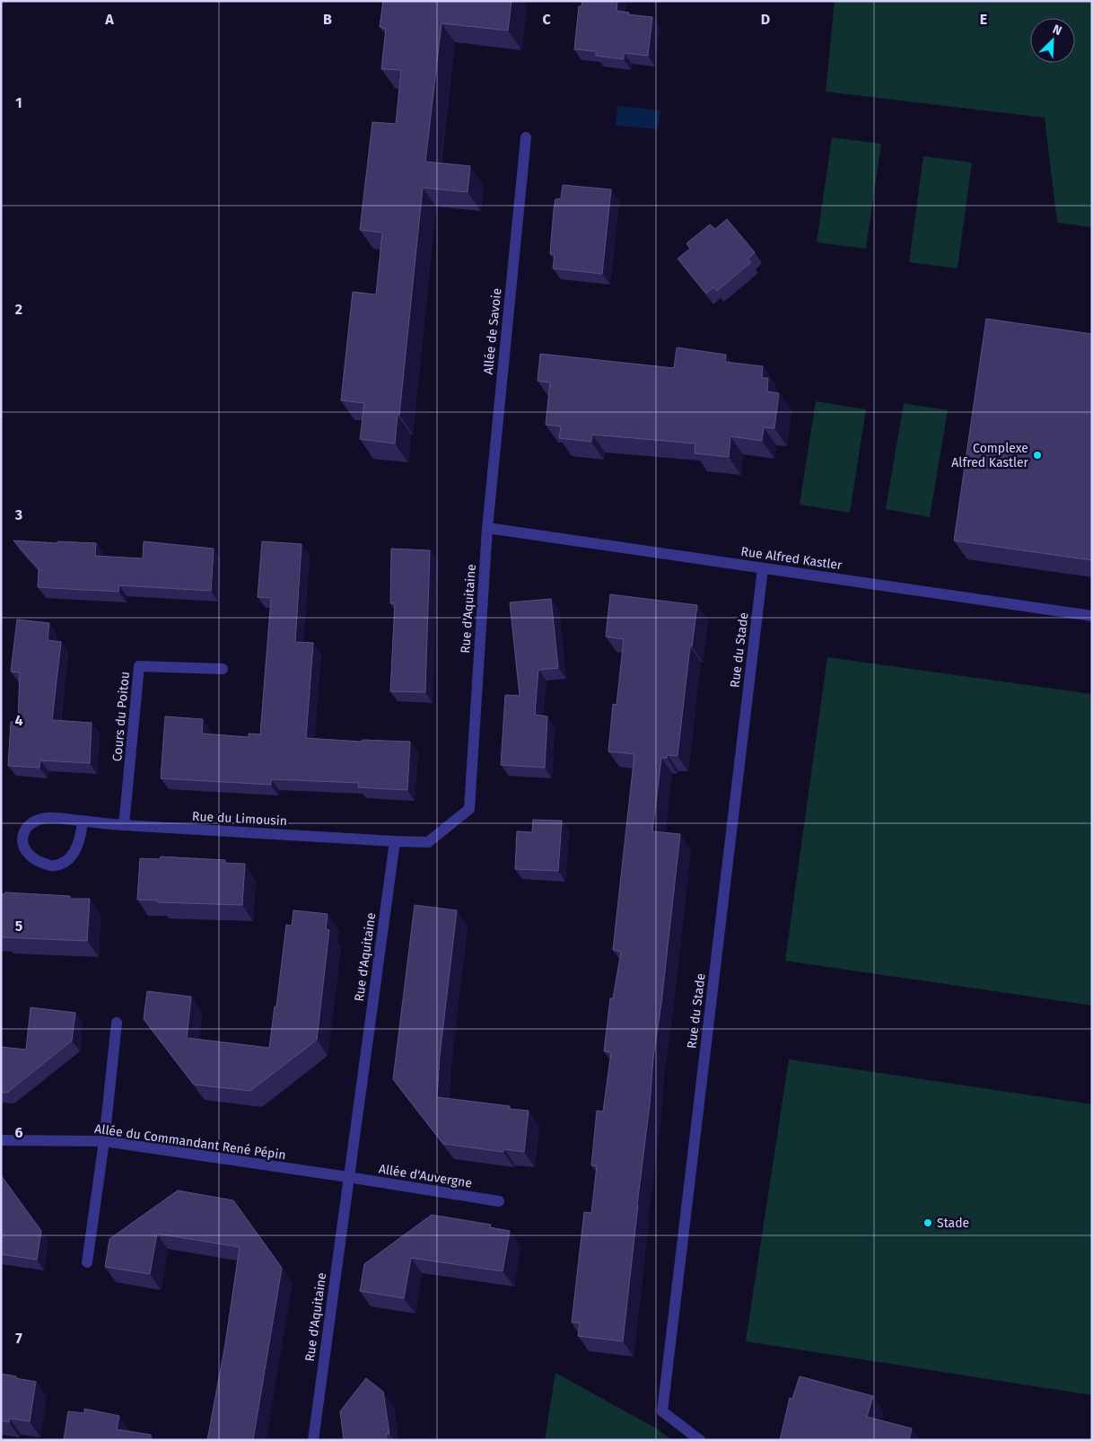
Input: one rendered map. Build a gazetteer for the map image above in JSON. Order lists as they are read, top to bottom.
{
  "streets": {
    "street": [
      "Allée de Savoie",
      "Rue Alfred Kastler",
      "Rue d'Aquitaine",
      "Rue du Stade",
      "Cours du Poitou",
      "Rue du Limousin",
      "Allée du Commandant René Pépin",
      "Allée d'Auvergne"
    ]
  },
  "crossings": [
    ["Allée de Savoie", "Rue Alfred Kastler"],
    ["Allée de Savoie", "Rue d'Aquitaine"],
    ["Rue Alfred Kastler", "Rue d'Aquitaine"],
    ["Rue Alfred Kastler", "Rue du Stade"],
    ["Rue d'Aquitaine", "Rue du Limousin"],
    ["Rue d'Aquitaine", "Allée du Commandant René Pépin"],
    ["Rue d'Aquitaine", "Allée d'Auvergne"],
    ["Cours du Poitou", "Rue du Limousin"],
    ["Allée du Commandant René Pépin", "Allée d'Auvergne"]
  ],
  "places": ["Complexe Alfred Kastler", "Stade"],
  "north": "top right",
  "grid": {
    "columns": [
      "A",
      "B",
      "C",
      "D",
      "E"
    ],
    "rows": [
      "1",
      "2",
      "3",
      "4",
      "5",
      "6",
      "7"
    ]
  }
}
